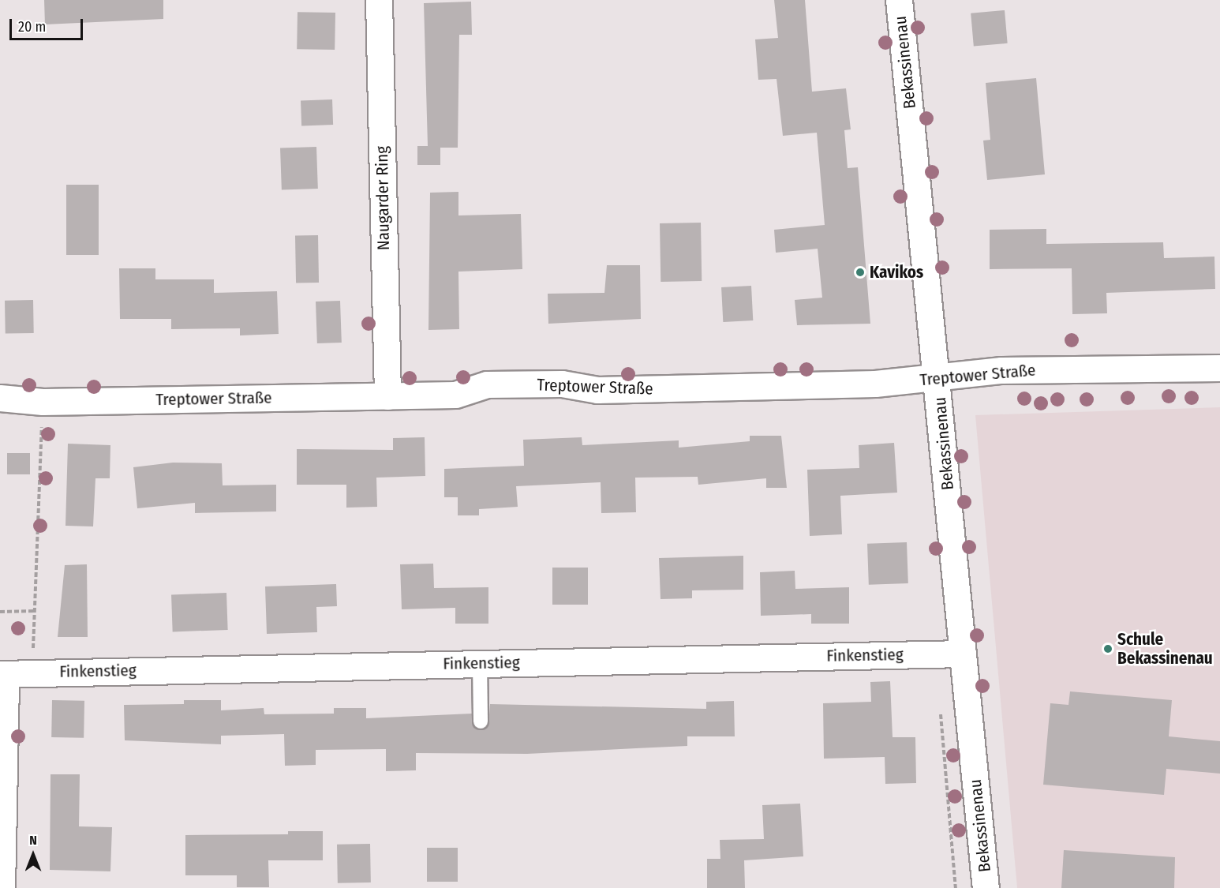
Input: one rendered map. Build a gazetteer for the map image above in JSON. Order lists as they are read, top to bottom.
{
  "streets": {
    "street": [
      "Bekassinenau",
      "Naugarder Ring",
      "Treptower Straße",
      "Finkenstieg"
    ]
  },
  "crossings": [
    ["Bekassinenau", "Treptower Straße"],
    ["Bekassinenau", "Finkenstieg"],
    ["Naugarder Ring", "Treptower Straße"]
  ],
  "places": ["Kavikos", "Schule Bekassinenau"],
  "scale_bar": "20 m",
  "north": "top"
}
